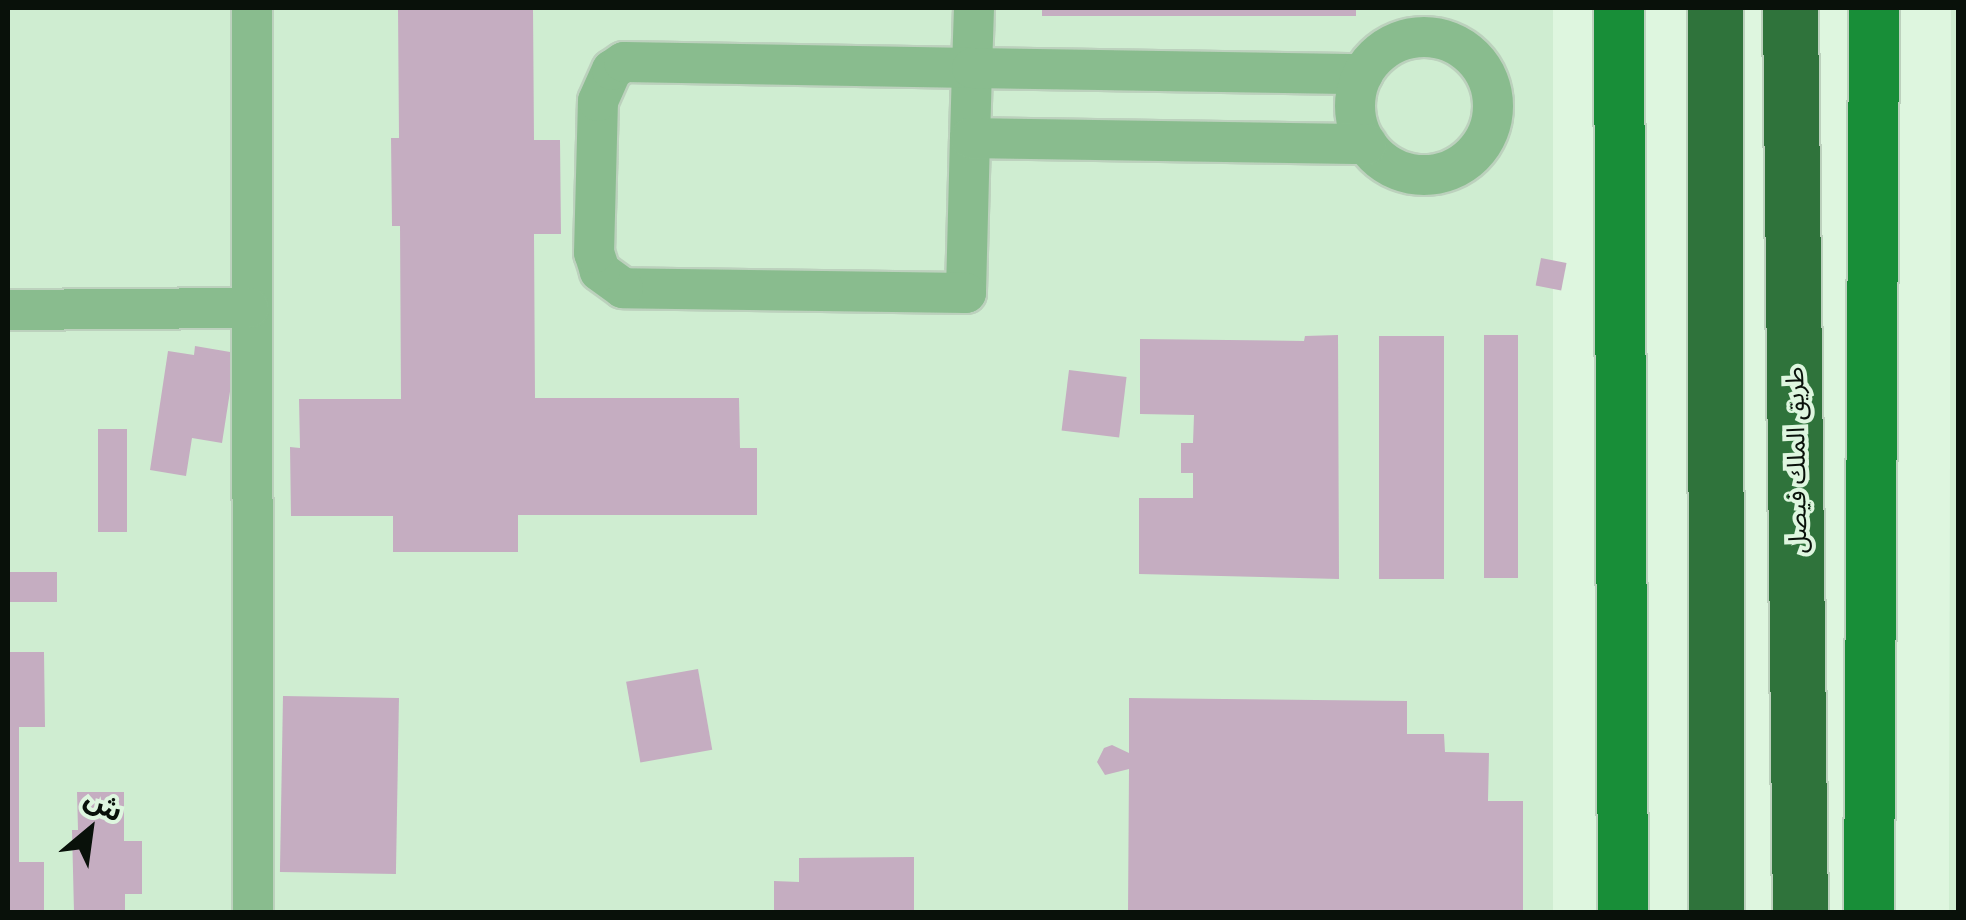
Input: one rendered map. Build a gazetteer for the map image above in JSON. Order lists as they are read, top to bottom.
{
  "streets": {
    "highway": ["طريق الملك فيصل"]
  },
  "north": "top right"
}
